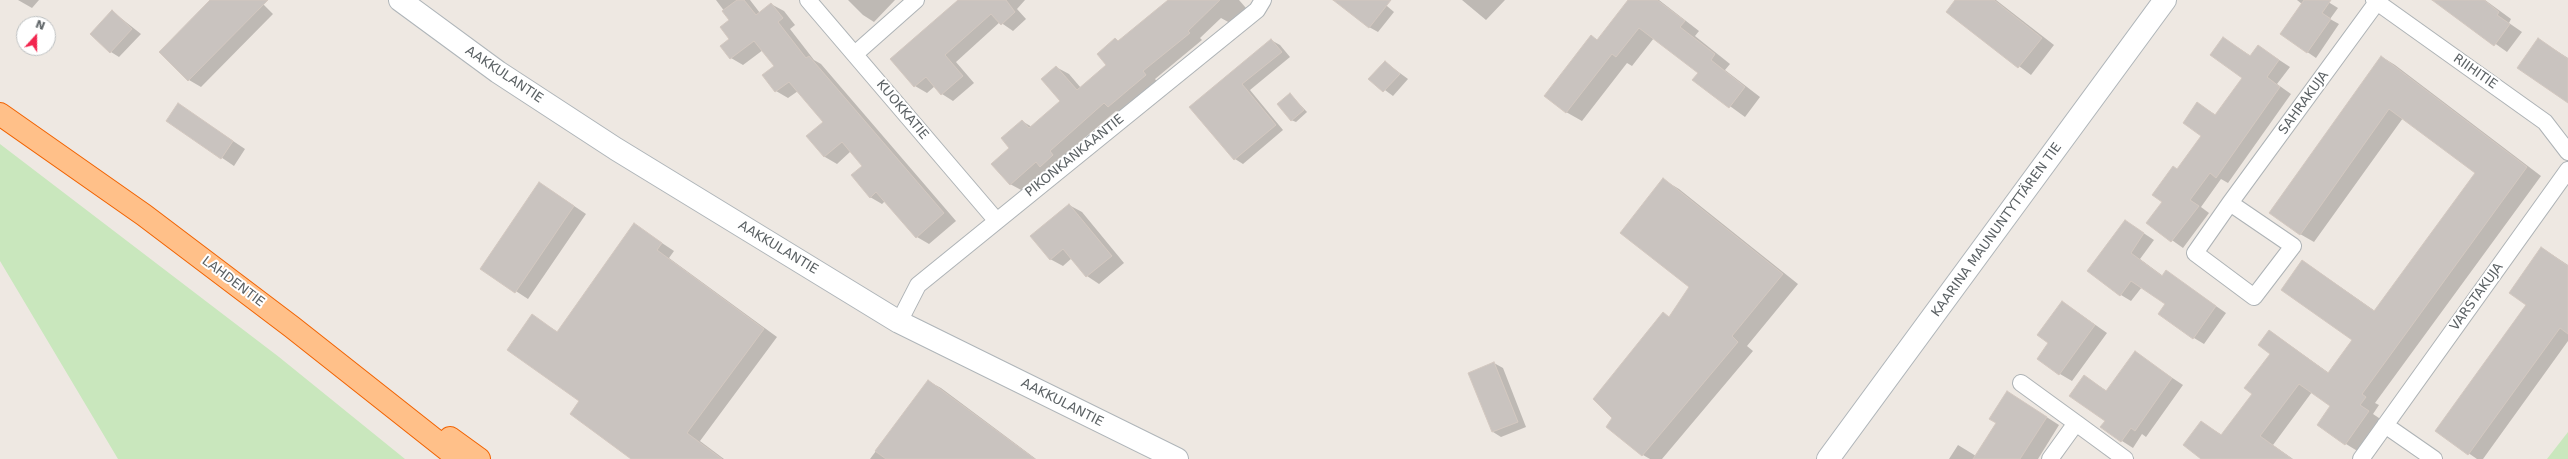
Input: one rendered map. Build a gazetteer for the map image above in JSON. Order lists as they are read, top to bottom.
{
  "streets": {
    "highway": ["LAHDENTIE"],
    "street": [
      "RIIHITIE",
      "AAKKULANTIE",
      "SAHRAKUJA",
      "KUOKKATIE",
      "PIKONKANKAANTIE",
      "KAARINA MAUNUNTYTTÄREN TIE",
      "VARSTAKUJA"
    ]
  },
  "crossings": [
    ["RIIHITIE", "SAHRAKUJA"],
    ["AAKKULANTIE", "PIKONKANKAANTIE"],
    ["KUOKKATIE", "PIKONKANKAANTIE"]
  ],
  "north": "top"
}
